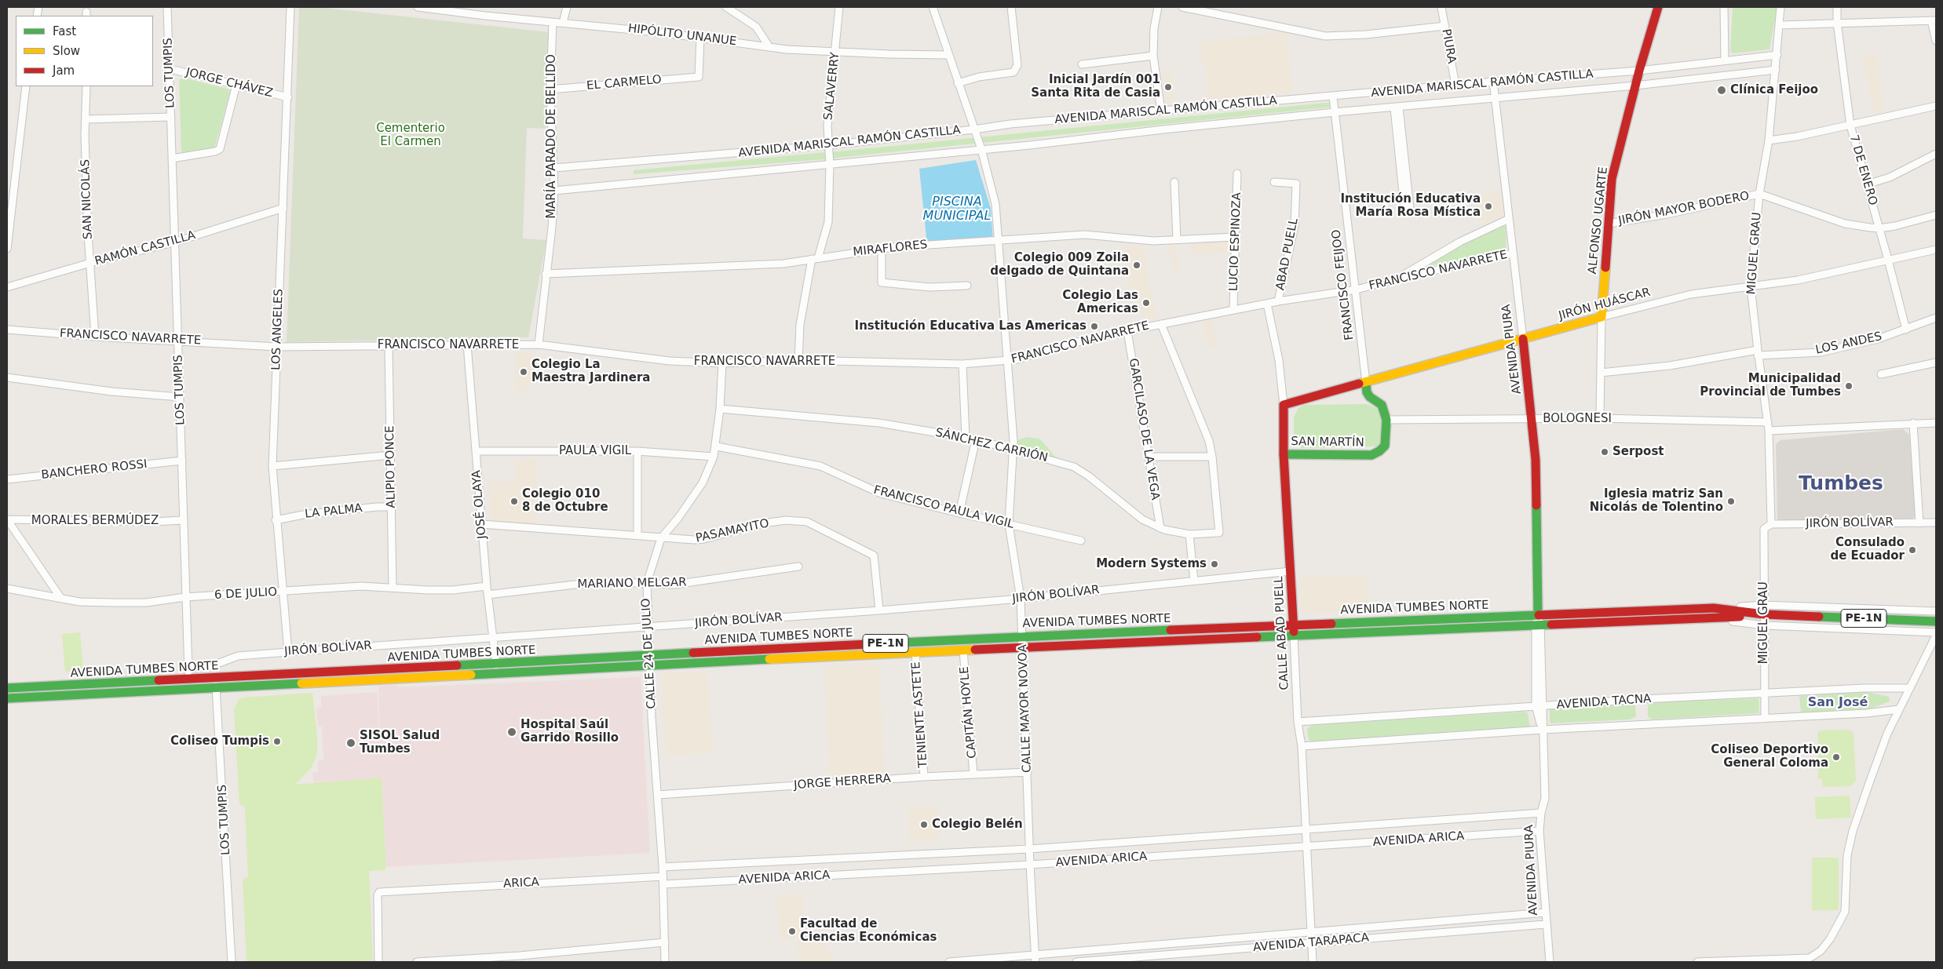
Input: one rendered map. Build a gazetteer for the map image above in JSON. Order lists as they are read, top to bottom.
{
  "streets": {
    "main road": [
      "ALFONSO UGARTE",
      "FRANCISCO FEIJOO",
      "JIRÓN HUÁSCAR",
      "AVENIDA PIURA",
      "SAN MARTÍN",
      "AVENIDA TUMBES NORTE",
      "PE-1N",
      "CALLE ABAD PUELL"
    ],
    "street": [
      "HIPÓLITO UNANUE",
      "PIURA",
      "LOS TUMPIS",
      "JORGE CHÁVEZ",
      "EL CARMELO",
      "AVENIDA MARISCAL RAMÓN CASTILLA",
      "SALAVERRY",
      "MARÍA PARADO DE BELLIDO",
      "7 DE ENERO",
      "SAN NICOLÁS",
      "JIRÓN MAYOR BODERO",
      "LUCIO ESPINOZA",
      "RAMÓN CASTILLA",
      "MIRAFLORES",
      "MIGUEL GRAU",
      "ABAD PUELL",
      "FRANCISCO NAVARRETE",
      "LOS ANGELES",
      "LOS ANDES",
      "BOLOGNESI",
      "GARCILASO DE LA VEGA",
      "SÁNCHEZ CARRIÓN",
      "PAULA VIGIL",
      "ALIPIO PONCE",
      "BANCHERO ROSSI",
      "JOSÉ OLAYA",
      "FRANCISCO PAULA VIGIL",
      "LA PALMA",
      "MORALES BERMÚDEZ",
      "JIRÓN BOLÍVAR",
      "PASAMAYITO",
      "MARIANO MELGAR",
      "6 DE JULIO",
      "CALLE 24 DE JULIO",
      "AVENIDA TACNA",
      "CALLE MAYOR NOVOA",
      "CAPITÁN HOYLE",
      "TENIENTE ASTETE",
      "JORGE HERRERA",
      "AVENIDA ARICA",
      "ARICA",
      "AVENIDA TARAPACA"
    ]
  },
  "crossings": [
    ["HIPÓLITO UNANUE", "EL CARMELO"],
    ["HIPÓLITO UNANUE", "SALAVERRY"],
    ["HIPÓLITO UNANUE", "MARÍA PARADO DE BELLIDO"],
    ["HIPÓLITO UNANUE", "CALLE MAYOR NOVOA"],
    ["PIURA", "AVENIDA MARISCAL RAMÓN CASTILLA"],
    ["LOS TUMPIS", "JORGE CHÁVEZ"],
    ["LOS TUMPIS", "RAMÓN CASTILLA"],
    ["LOS TUMPIS", "FRANCISCO NAVARRETE"],
    ["LOS TUMPIS", "BANCHERO ROSSI"],
    ["LOS TUMPIS", "MORALES BERMÚDEZ"],
    ["LOS TUMPIS", "JIRÓN BOLÍVAR"],
    ["LOS TUMPIS", "6 DE JULIO"],
    ["LOS TUMPIS", "AVENIDA TUMBES NORTE"],
    ["JORGE CHÁVEZ", "LOS ANGELES"],
    ["EL CARMELO", "MARÍA PARADO DE BELLIDO"],
    ["AVENIDA MARISCAL RAMÓN CASTILLA", "SALAVERRY"],
    ["AVENIDA MARISCAL RAMÓN CASTILLA", "MARÍA PARADO DE BELLIDO"],
    ["AVENIDA MARISCAL RAMÓN CASTILLA", "ALFONSO UGARTE"],
    ["AVENIDA MARISCAL RAMÓN CASTILLA", "MIGUEL GRAU"],
    ["AVENIDA MARISCAL RAMÓN CASTILLA", "FRANCISCO FEIJOO"],
    ["AVENIDA MARISCAL RAMÓN CASTILLA", "AVENIDA PIURA"],
    ["AVENIDA MARISCAL RAMÓN CASTILLA", "CALLE MAYOR NOVOA"],
    ["SALAVERRY", "MIRAFLORES"],
    ["SALAVERRY", "FRANCISCO NAVARRETE"],
    ["MARÍA PARADO DE BELLIDO", "MIRAFLORES"],
    ["MARÍA PARADO DE BELLIDO", "FRANCISCO NAVARRETE"],
    ["7 DE ENERO", "JIRÓN HUÁSCAR"],
    ["7 DE ENERO", "LOS ANDES"],
    ["SAN NICOLÁS", "RAMÓN CASTILLA"],
    ["SAN NICOLÁS", "FRANCISCO NAVARRETE"],
    ["JIRÓN MAYOR BODERO", "ALFONSO UGARTE"],
    ["JIRÓN MAYOR BODERO", "MIGUEL GRAU"],
    ["ALFONSO UGARTE", "JIRÓN HUÁSCAR"],
    ["ALFONSO UGARTE", "LOS ANDES"],
    ["ALFONSO UGARTE", "BOLOGNESI"],
    ["LUCIO ESPINOZA", "MIRAFLORES"],
    ["LUCIO ESPINOZA", "FRANCISCO NAVARRETE"],
    ["RAMÓN CASTILLA", "LOS ANGELES"],
    ["MIRAFLORES", "CALLE MAYOR NOVOA"],
    ["MIGUEL GRAU", "JIRÓN HUÁSCAR"],
    ["MIGUEL GRAU", "LOS ANDES"],
    ["MIGUEL GRAU", "BOLOGNESI"],
    ["MIGUEL GRAU", "JIRÓN BOLÍVAR"],
    ["MIGUEL GRAU", "AVENIDA TUMBES NORTE"],
    ["MIGUEL GRAU", "AVENIDA TACNA"],
    ["ABAD PUELL", "FRANCISCO NAVARRETE"],
    ["FRANCISCO NAVARRETE", "FRANCISCO FEIJOO"],
    ["FRANCISCO NAVARRETE", "LOS ANGELES"],
    ["FRANCISCO NAVARRETE", "AVENIDA PIURA"],
    ["FRANCISCO NAVARRETE", "GARCILASO DE LA VEGA"],
    ["FRANCISCO NAVARRETE", "ALIPIO PONCE"],
    ["FRANCISCO NAVARRETE", "JOSÉ OLAYA"],
    ["FRANCISCO NAVARRETE", "CALLE ABAD PUELL"],
    ["FRANCISCO NAVARRETE", "CALLE 24 DE JULIO"],
    ["FRANCISCO NAVARRETE", "CALLE MAYOR NOVOA"],
    ["FRANCISCO FEIJOO", "JIRÓN HUÁSCAR"],
    ["FRANCISCO FEIJOO", "BOLOGNESI"],
    ["FRANCISCO FEIJOO", "SAN MARTÍN"],
    ["JIRÓN HUÁSCAR", "AVENIDA PIURA"],
    ["JIRÓN HUÁSCAR", "CALLE ABAD PUELL"],
    ["LOS ANGELES", "LA PALMA"],
    ["LOS ANGELES", "JIRÓN BOLÍVAR"],
    ["LOS ANGELES", "6 DE JULIO"],
    ["AVENIDA PIURA", "BOLOGNESI"],
    ["AVENIDA PIURA", "AVENIDA TUMBES NORTE"],
    ["AVENIDA PIURA", "AVENIDA TACNA"],
    ["AVENIDA PIURA", "AVENIDA ARICA"],
    ["AVENIDA PIURA", "AVENIDA TARAPACA"],
    ["GARCILASO DE LA VEGA", "SÁNCHEZ CARRIÓN"],
    ["SAN MARTÍN", "CALLE ABAD PUELL"],
    ["SÁNCHEZ CARRIÓN", "CALLE 24 DE JULIO"],
    ["SÁNCHEZ CARRIÓN", "CALLE MAYOR NOVOA"],
    ["PAULA VIGIL", "JOSÉ OLAYA"],
    ["PAULA VIGIL", "CALLE 24 DE JULIO"],
    ["ALIPIO PONCE", "LA PALMA"],
    ["ALIPIO PONCE", "6 DE JULIO"],
    ["JOSÉ OLAYA", "JIRÓN BOLÍVAR"],
    ["JOSÉ OLAYA", "PASAMAYITO"],
    ["JOSÉ OLAYA", "MARIANO MELGAR"],
    ["JOSÉ OLAYA", "6 DE JULIO"],
    ["JOSÉ OLAYA", "AVENIDA TUMBES NORTE"],
    ["FRANCISCO PAULA VIGIL", "CALLE 24 DE JULIO"],
    ["FRANCISCO PAULA VIGIL", "CALLE MAYOR NOVOA"],
    ["JIRÓN BOLÍVAR", "PASAMAYITO"],
    ["JIRÓN BOLÍVAR", "CALLE ABAD PUELL"],
    ["JIRÓN BOLÍVAR", "CALLE 24 DE JULIO"],
    ["JIRÓN BOLÍVAR", "CALLE MAYOR NOVOA"],
    ["PASAMAYITO", "CALLE 24 DE JULIO"],
    ["MARIANO MELGAR", "CALLE 24 DE JULIO"],
    ["AVENIDA TUMBES NORTE", "CALLE ABAD PUELL"],
    ["AVENIDA TUMBES NORTE", "CALLE 24 DE JULIO"],
    ["AVENIDA TUMBES NORTE", "CALLE MAYOR NOVOA"],
    ["AVENIDA TUMBES NORTE", "CAPITÁN HOYLE"],
    ["AVENIDA TUMBES NORTE", "TENIENTE ASTETE"],
    ["CALLE ABAD PUELL", "AVENIDA TACNA"],
    ["CALLE ABAD PUELL", "AVENIDA ARICA"],
    ["CALLE ABAD PUELL", "AVENIDA TARAPACA"],
    ["CALLE 24 DE JULIO", "JORGE HERRERA"],
    ["CALLE 24 DE JULIO", "AVENIDA ARICA"],
    ["CALLE 24 DE JULIO", "ARICA"],
    ["CALLE MAYOR NOVOA", "JORGE HERRERA"],
    ["CALLE MAYOR NOVOA", "AVENIDA ARICA"],
    ["CAPITÁN HOYLE", "JORGE HERRERA"],
    ["TENIENTE ASTETE", "JORGE HERRERA"]
  ],
  "districts": ["Tumbes", "San José"],
  "water": ["PISCINA MUNICIPAL"],
  "parks": ["Cementerio El Carmen"],
  "places": [
    "Inicial Jardín 001 Santa Rita de Casia",
    "Clínica Feijoo",
    "Institución Educativa María Rosa Mística",
    "Colegio 009 Zoila delgado de Quintana",
    "Colegio Las Americas",
    "Institución Educativa Las Americas",
    "Colegio La Maestra Jardinera",
    "Municipalidad Provincial de Tumbes",
    "Serpost",
    "Colegio 010 8 de Octubre",
    "Iglesia matriz San Nicolás de Tolentino",
    "Consulado de Ecuador",
    "Modern Systems",
    "Hospital Saúl Garrido Rosillo",
    "Coliseo Tumpis",
    "SISOL Salud Tumbes",
    "Coliseo Deportivo General Coloma",
    "Colegio Belén",
    "Facultad de Ciencias Económicas"
  ],
  "legend": ["Fast", "Slow", "Jam"]
}
